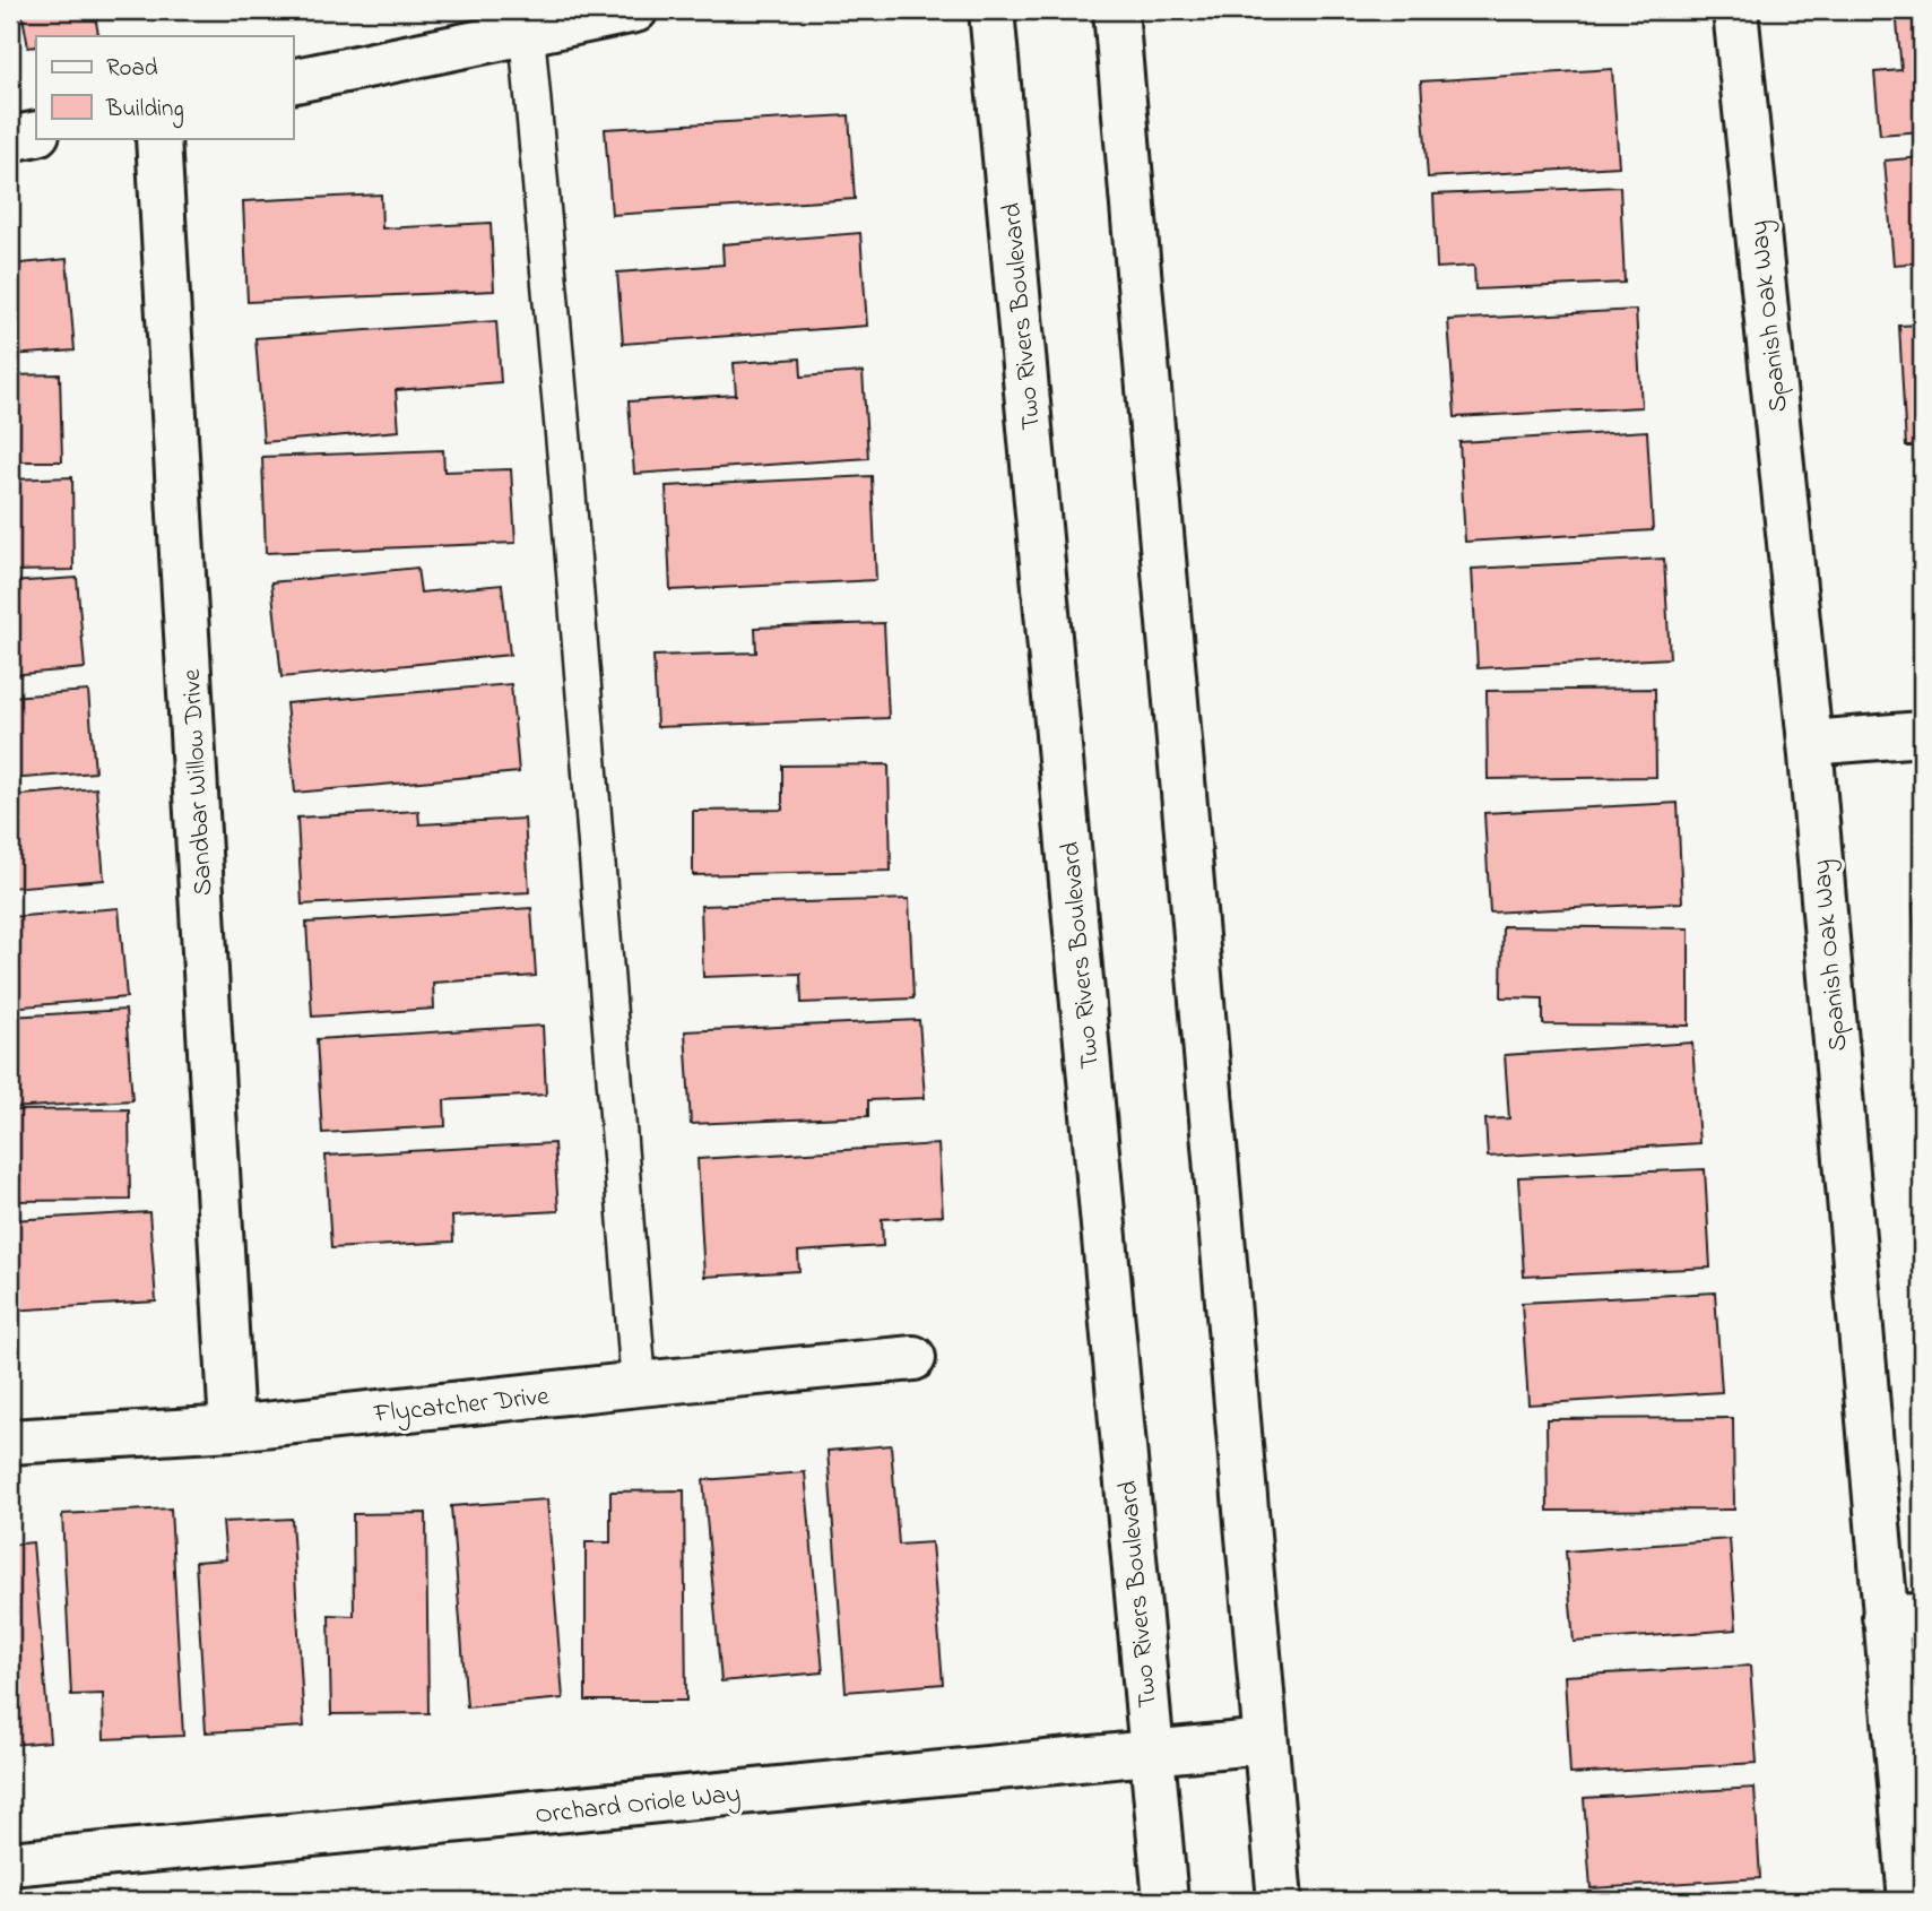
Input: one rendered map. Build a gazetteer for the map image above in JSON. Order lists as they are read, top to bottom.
{
  "streets": {
    "street": [
      "Two Rivers Boulevard",
      "Spanish Oak Way",
      "Sandbar Willow Drive",
      "Flycatcher Drive",
      "Orchard Oriole Way"
    ]
  },
  "crossings": [
    ["Two Rivers Boulevard", "Orchard Oriole Way"],
    ["Sandbar Willow Drive", "Flycatcher Drive"]
  ],
  "legend": ["Road", "Building"]
}
